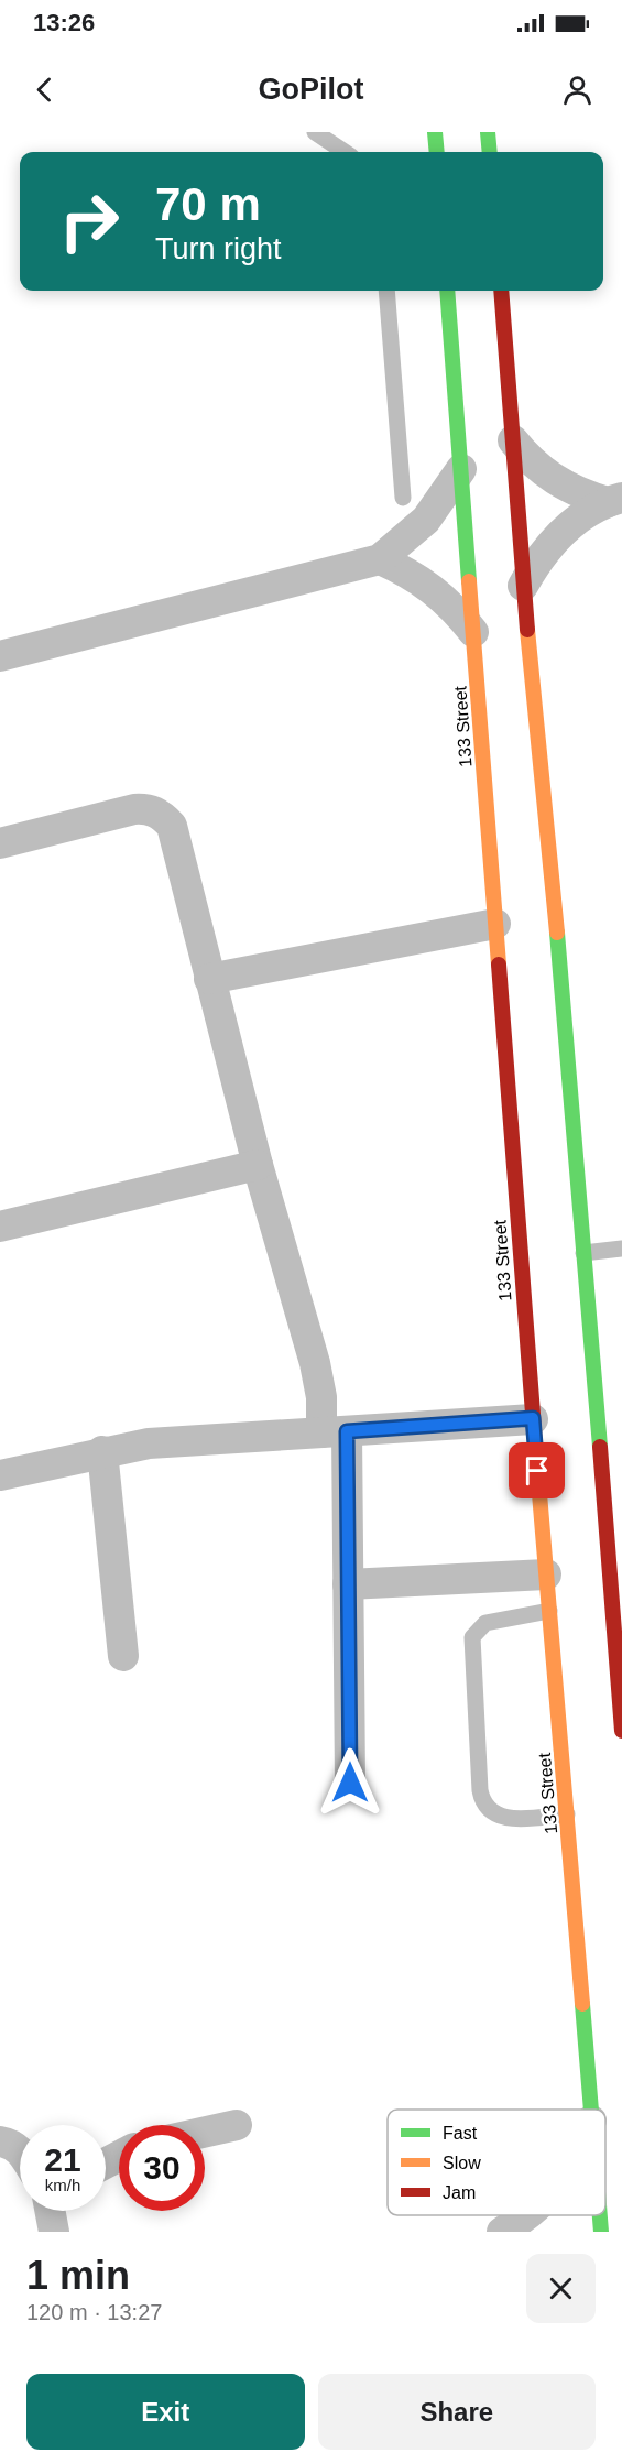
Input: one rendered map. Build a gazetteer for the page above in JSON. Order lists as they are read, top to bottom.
{
  "streets": {
    "street": ["133 Street"]
  },
  "legend": ["Fast", "Slow", "Jam"],
  "page": {
    "status": "13:26",
    "header": "GoPilot",
    "turn": ["70 m", "Turn right"],
    "speed": "21 km/h",
    "limit": "30",
    "heading": ["1 min", "120 m · 13:27"],
    "buttons": ["Exit", "Share"]
  }
}
